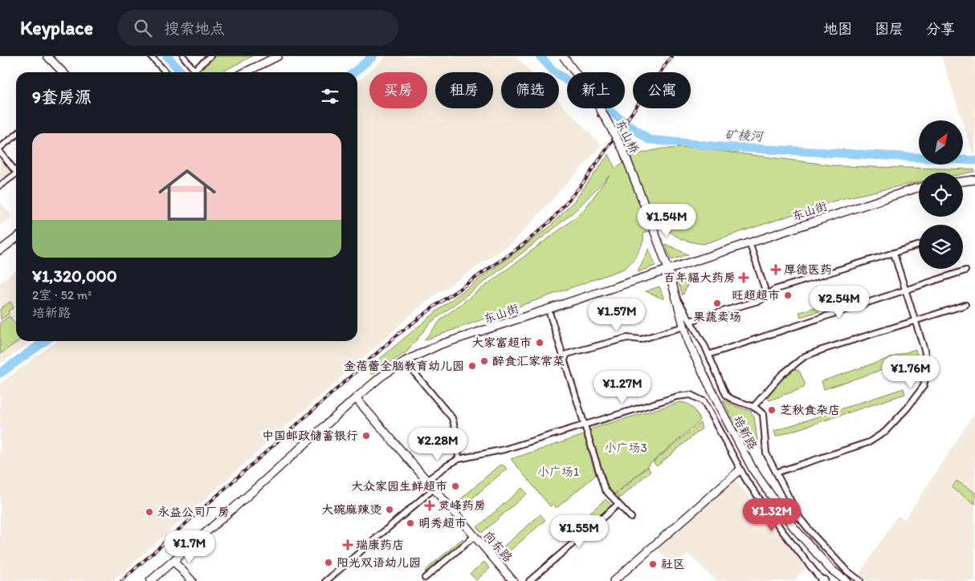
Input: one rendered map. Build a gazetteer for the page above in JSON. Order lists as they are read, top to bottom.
{
  "streets": {
    "main road": [
      "东山桥",
      "东山街",
      "培新路",
      "向东路"
    ]
  },
  "crossings": [
    ["东山桥", "东山街"],
    ["东山桥", "培新路"],
    ["东山街", "培新路"],
    ["东山街", "向东路"]
  ],
  "water": ["矿棱河"],
  "parks": ["小广场3", "小广场1"],
  "places": {
    "health": [
      "厚德医药",
      "百年福大药房",
      "灵峰药房",
      "瑞康药店"
    ],
    "other": [
      "旺超超市",
      "果蔬卖场",
      "大家富超市",
      "醉食汇家常菜",
      "金蓓蕾全脑教育幼儿园",
      "芝秋食杂店",
      "中国邮政储蓄银行",
      "大众家园生鲜超市",
      "大碗麻辣烫",
      "永益公司厂房",
      "明秀超市",
      "阳光双语幼儿园",
      "社区"
    ]
  },
  "north": "top right",
  "page": {
    "header": "Keyplace",
    "search": "搜索地点",
    "nav": ["地图", "图层", "分享"],
    "chip": [
      "买房",
      "租房",
      "筛选",
      "新上",
      "公寓"
    ],
    "heading": "9套房源",
    "list": [
      {
        "name": "¥1,320,000",
        "note": "2室 · 52 m² · 培新路"
      }
    ],
    "price": [
      "¥1.54M",
      "¥2.54M",
      "¥1.57M",
      "¥1.76M",
      "¥1.27M",
      "¥2.28M",
      "¥1.32M",
      "¥1.55M",
      "¥1.7M"
    ]
  }
}
